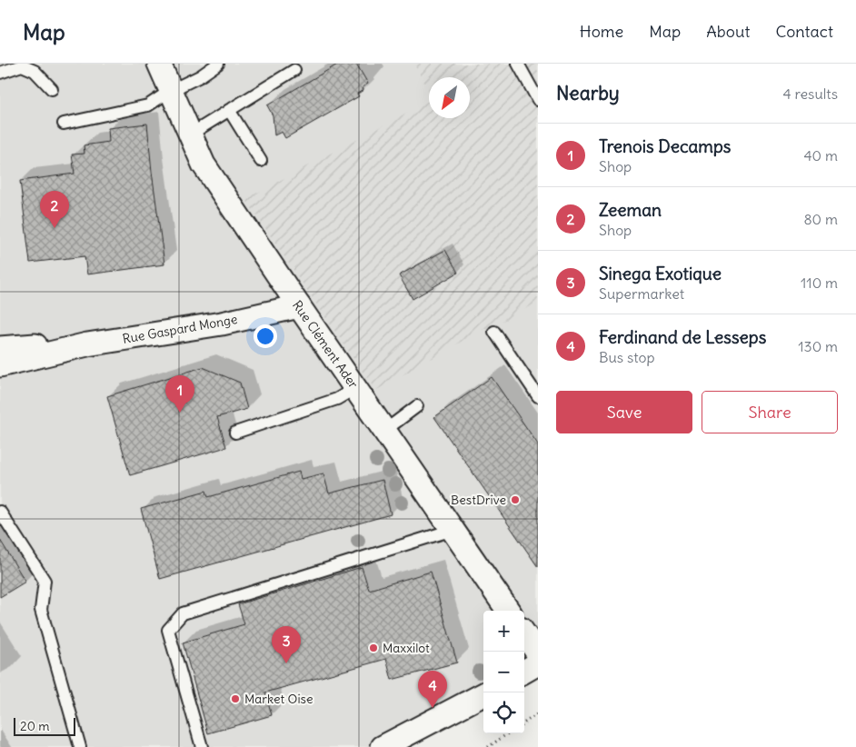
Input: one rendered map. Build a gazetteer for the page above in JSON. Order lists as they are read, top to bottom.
{
  "streets": {
    "street": ["Rue Gaspard Monge", "Rue Clément Ader"]
  },
  "crossings": [
    ["Rue Gaspard Monge", "Rue Clément Ader"]
  ],
  "places": ["BestDrive", "Maxxilot", "Market Oise"],
  "scale_bar": "20 m",
  "north": "bottom left",
  "page": {
    "header": "Map",
    "nav": [
      "Home",
      "Map",
      "About",
      "Contact"
    ],
    "heading": ["Nearby", "4 results"],
    "list": [
      {
        "mark": "1",
        "name": "Trenois Decamps",
        "note": "Shop",
        "value": "40 m"
      },
      {
        "mark": "2",
        "name": "Zeeman",
        "note": "Shop",
        "value": "80 m"
      },
      {
        "mark": "3",
        "name": "Sinega Exotique",
        "note": "Supermarket",
        "value": "110 m"
      },
      {
        "mark": "4",
        "name": "Ferdinand de Lesseps",
        "note": "Bus stop",
        "value": "130 m"
      }
    ],
    "pins": [
      "2",
      "1",
      "3",
      "4"
    ],
    "buttons": ["Save", "Share"],
    "map_buttons": ["+", "−"],
    "scale": "20 m"
  }
}
